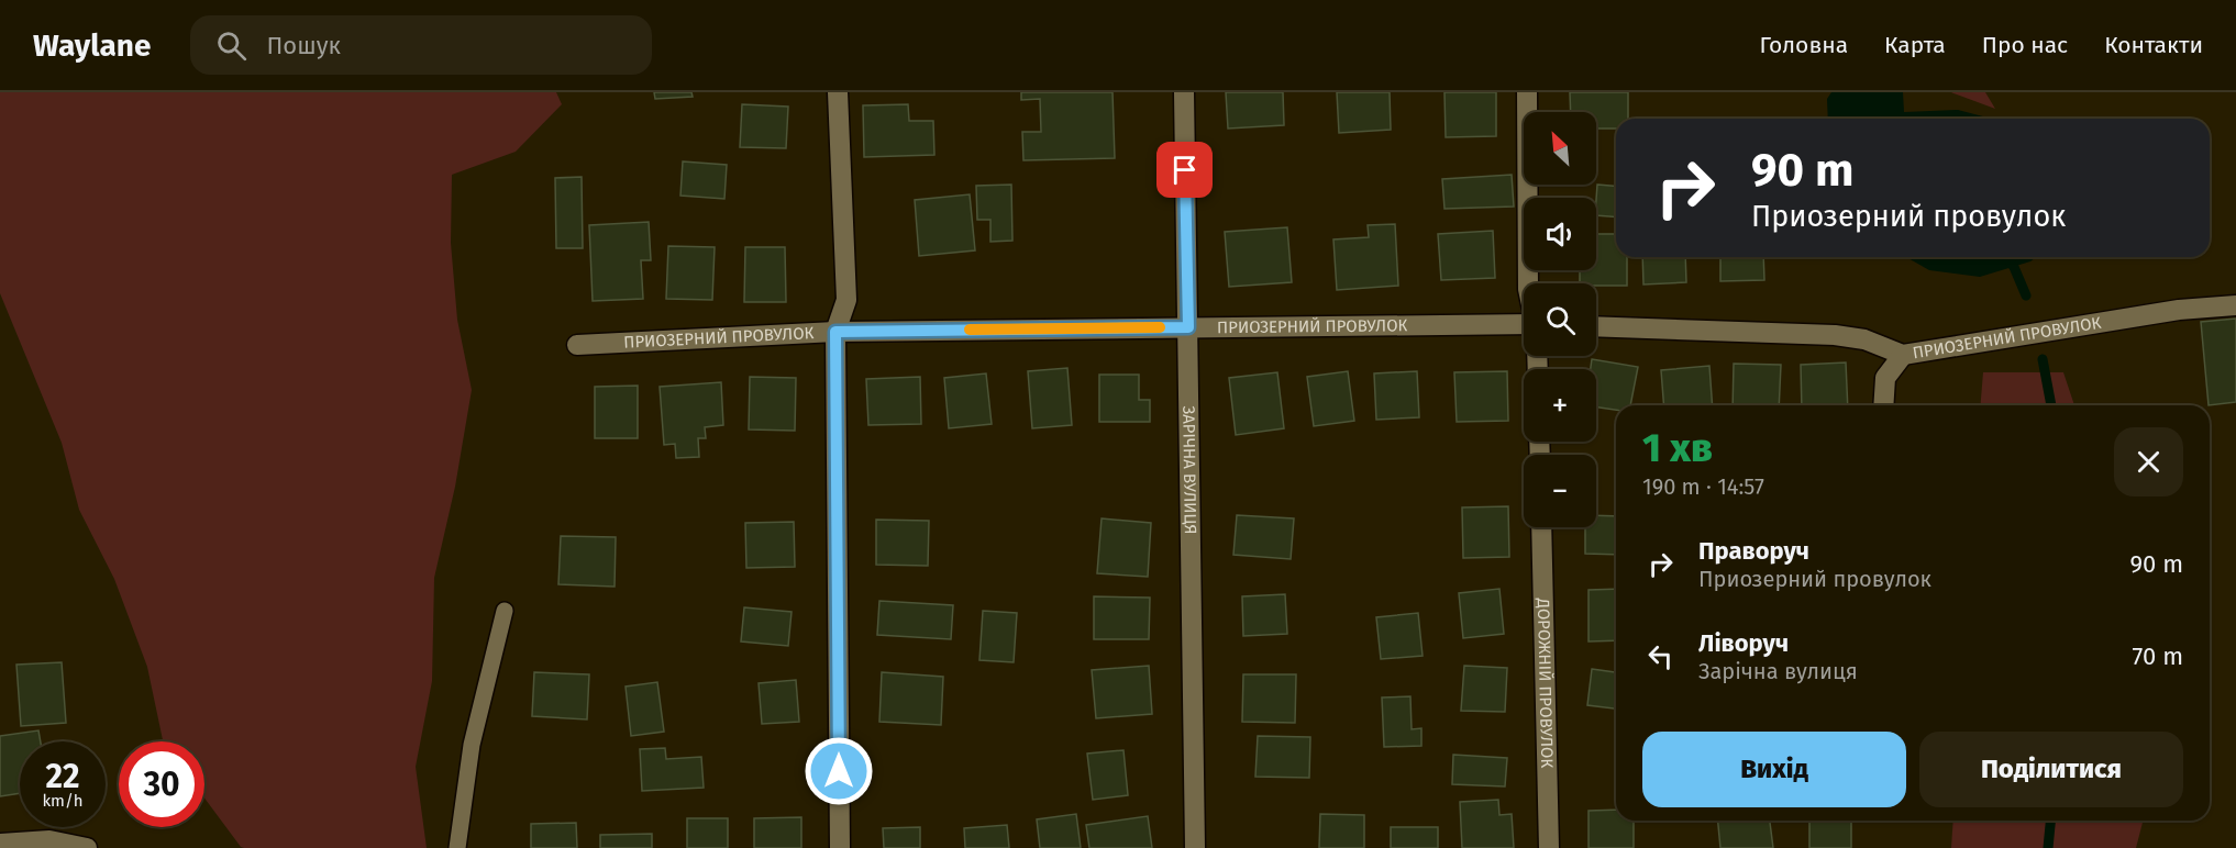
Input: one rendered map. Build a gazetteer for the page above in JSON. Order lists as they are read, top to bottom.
{
  "streets": {
    "street": ["ПРИОЗЕРНИЙ ПРОВУЛОК", "ЗАРІЧНА ВУЛИЦЯ", "ДОРОЖНІЙ ПРОВУЛОК"]
  },
  "crossings": [
    ["ПРИОЗЕРНИЙ ПРОВУЛОК", "ЗАРІЧНА ВУЛИЦЯ"]
  ],
  "north": "top left",
  "page": {
    "header": "Waylane",
    "search": "Пошук",
    "nav": [
      "Головна",
      "Карта",
      "Про нас",
      "Контакти"
    ],
    "map_buttons": ["+", "−"],
    "turn": ["90 m", "Приозерний провулок"],
    "heading": ["1 хв", "190 m · 14:57"],
    "list": [
      {
        "name": "Праворуч",
        "note": "Приозерний провулок",
        "value": "90 m"
      },
      {
        "name": "Ліворуч",
        "note": "Зарічна вулиця",
        "value": "70 m"
      }
    ],
    "buttons": ["Вихід", "Поділитися"],
    "speed": "22 km/h",
    "limit": "30"
  }
}
